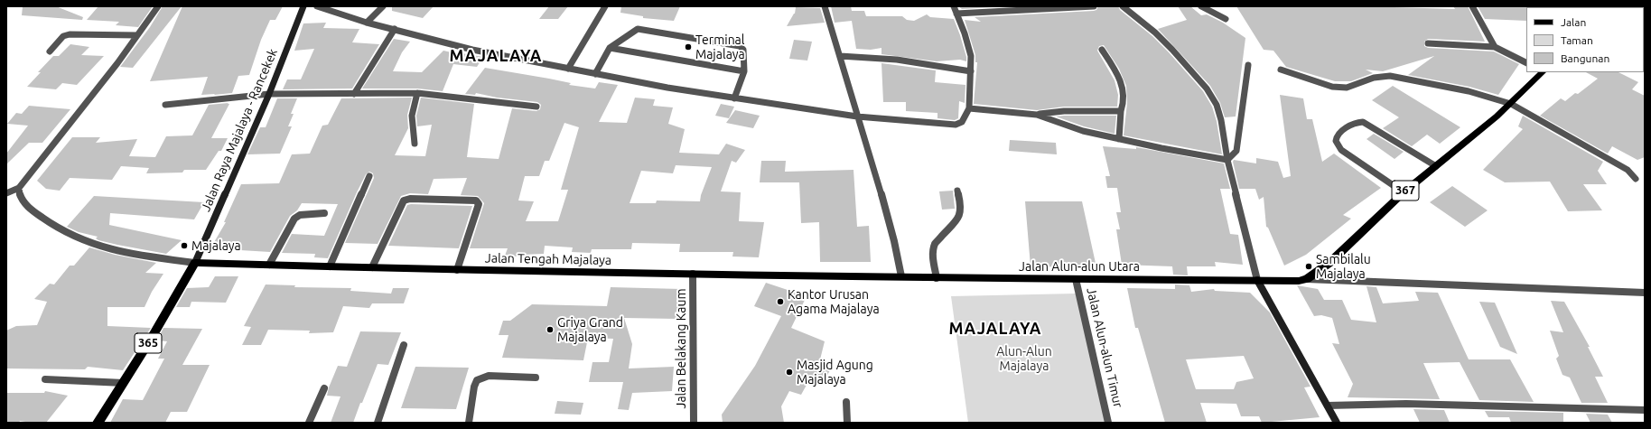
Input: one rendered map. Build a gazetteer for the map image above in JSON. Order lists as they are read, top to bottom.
{
  "streets": {
    "main road": [
      "Jalan Raya Majalaya - Rancekek",
      "367",
      "Jalan Tengah Majalaya",
      "Jalan Alun-alun Utara",
      "365"
    ],
    "street": ["Jalan Alun-alun Timur", "Jalan Belakang Kaum"]
  },
  "crossings": [
    ["Jalan Raya Majalaya - Rancekek", "Jalan Tengah Majalaya"],
    ["Jalan Raya Majalaya - Rancekek", "365"],
    ["367", "Jalan Alun-alun Utara"],
    ["Jalan Tengah Majalaya", "Jalan Alun-alun Utara"],
    ["Jalan Tengah Majalaya", "365"],
    ["Jalan Tengah Majalaya", "Jalan Belakang Kaum"],
    ["Jalan Alun-alun Utara", "Jalan Alun-alun Timur"]
  ],
  "districts": ["MAJALAYA", "MAJALAYA"],
  "parks": ["Alun-Alun Majalaya"],
  "places": [
    "Terminal Majalaya",
    "Majalaya",
    "Sambilalu Majalaya",
    "Kantor Urusan Agama Majalaya",
    "Griya Grand Majalaya",
    "Masjid Agung Majalaya"
  ],
  "legend": ["Jalan", "Taman", "Bangunan"]
}
